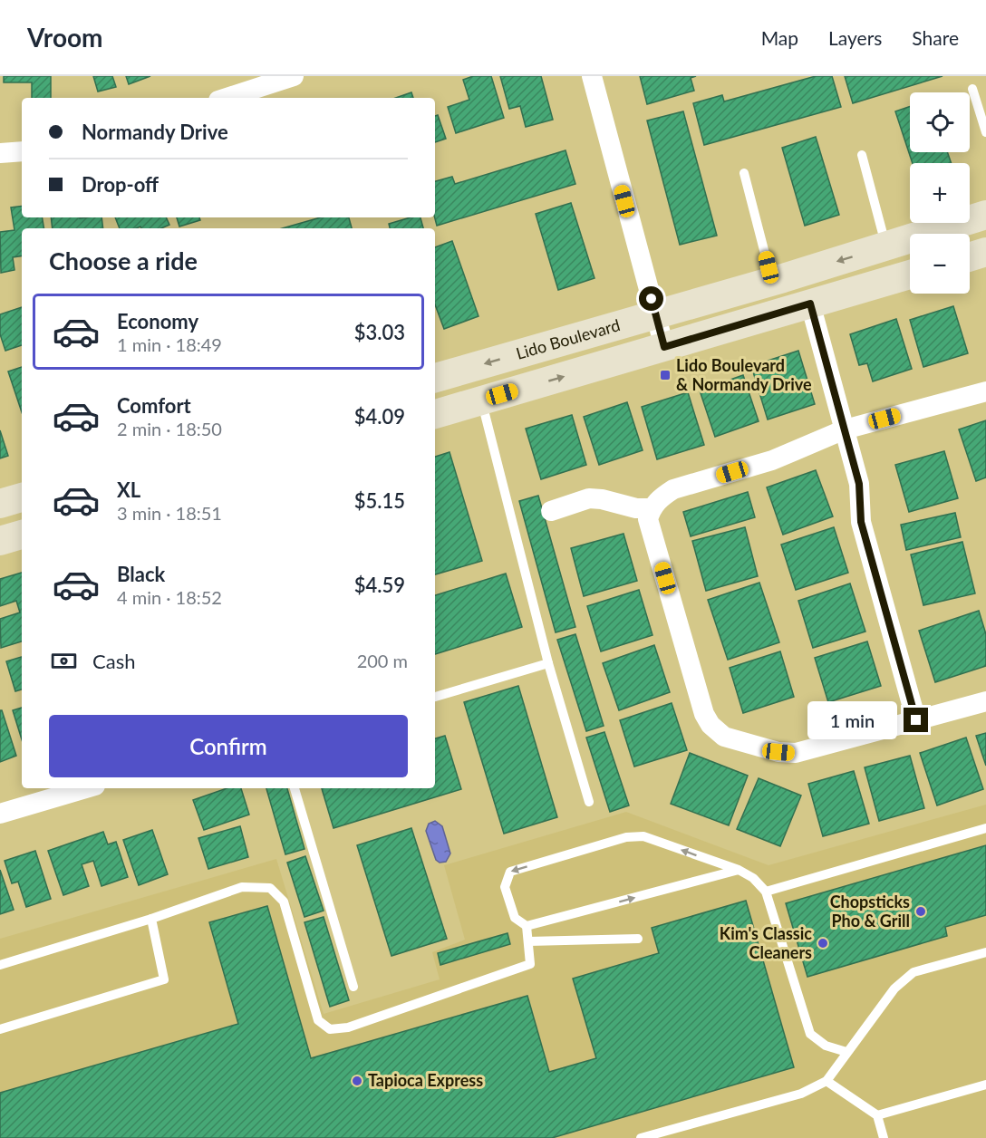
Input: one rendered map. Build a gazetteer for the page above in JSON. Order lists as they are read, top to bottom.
{
  "streets": {
    "street": ["Lido Boulevard"]
  },
  "places": {
    "transit": ["Lido Boulevard & Normandy Drive"],
    "other": ["Chopsticks Pho & Grill", "Kim's Classic Cleaners", "Tapioca Express"]
  },
  "page": {
    "header": "Vroom",
    "nav": ["Map", "Layers", "Share"],
    "map_buttons": ["+", "−"],
    "banner": ["Normandy Drive", "Drop-off"],
    "heading": "Choose a ride",
    "list": [
      {
        "name": "Economy",
        "note": "1 min · 18:49",
        "value": "$3.03"
      },
      {
        "name": "Comfort",
        "note": "2 min · 18:50",
        "value": "$4.09"
      },
      {
        "name": "XL",
        "note": "3 min · 18:51",
        "value": "$5.15"
      },
      {
        "name": "Black",
        "note": "4 min · 18:52",
        "value": "$4.59"
      }
    ],
    "pay": ["Cash", "200 m"],
    "bubble": "1 min",
    "buttons": "Confirm"
  }
}
